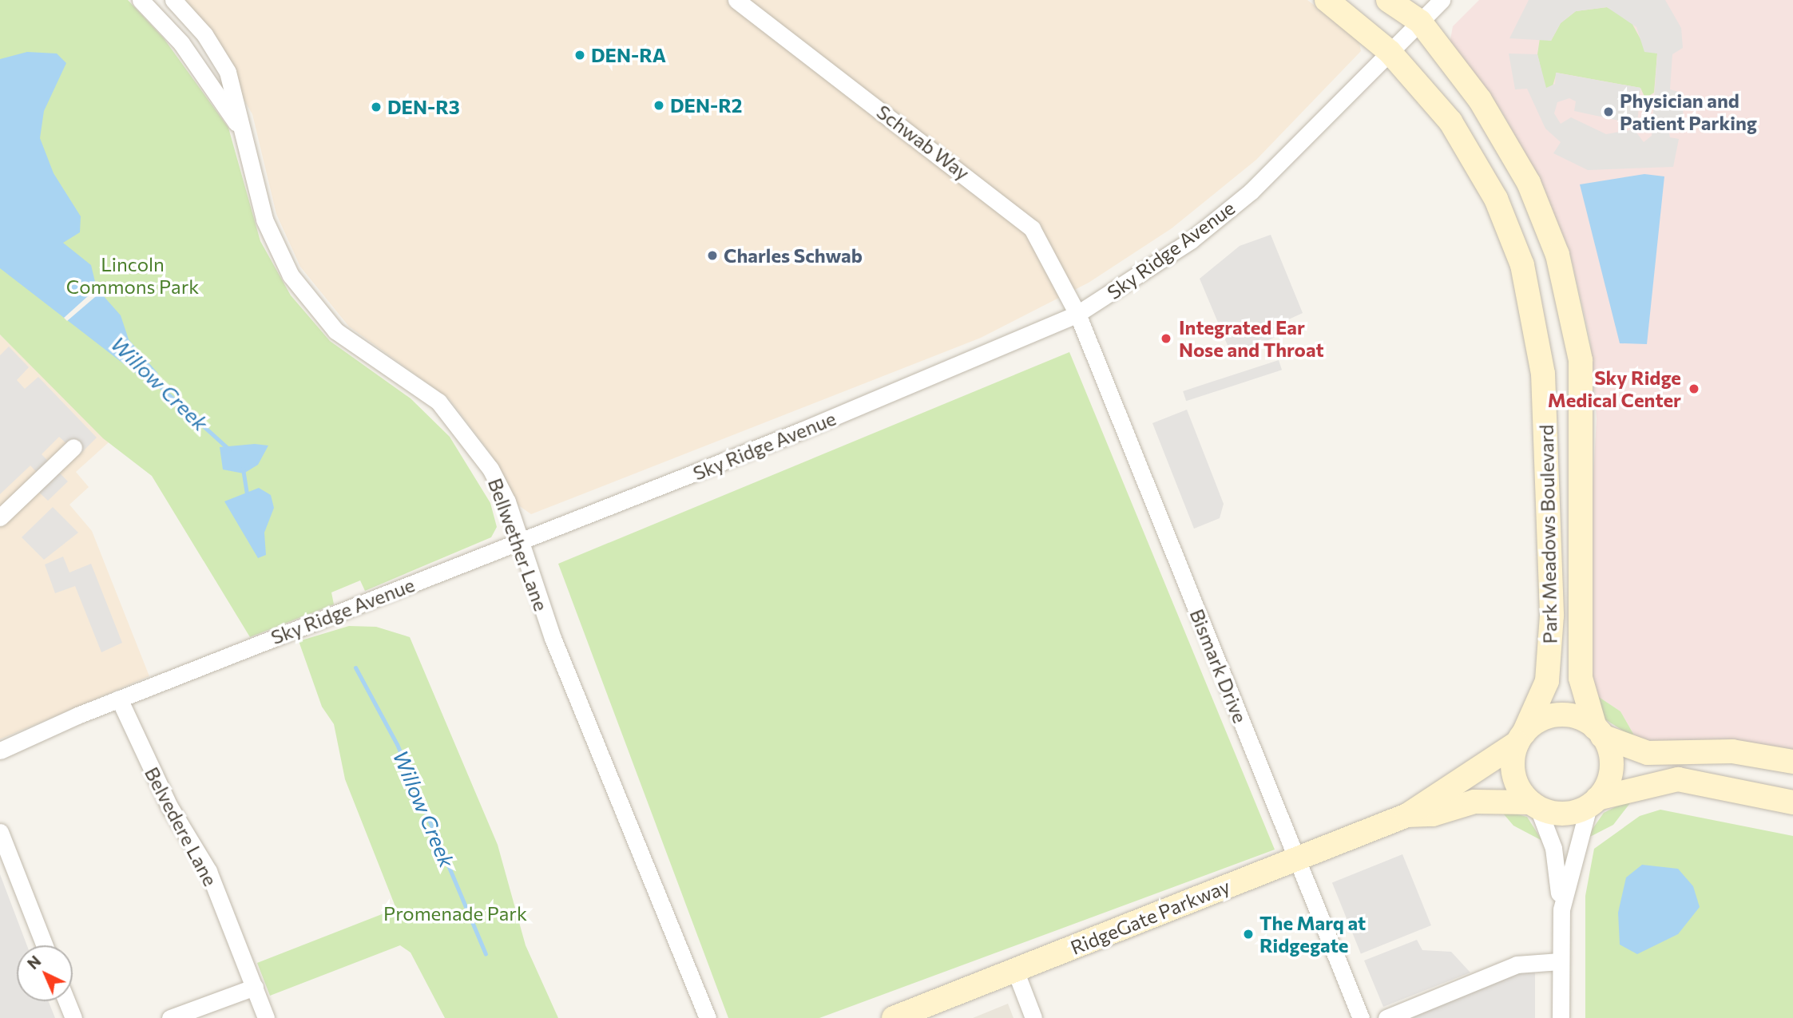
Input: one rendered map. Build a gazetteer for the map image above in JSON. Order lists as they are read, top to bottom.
{
  "streets": {
    "main road": ["Park Meadows Boulevard", "RidgeGate Parkway"],
    "street": [
      "Schwab Way",
      "Sky Ridge Avenue",
      "Bellwether Lane",
      "Bismark Drive",
      "Belvedere Lane"
    ]
  },
  "crossings": [
    ["Schwab Way", "Sky Ridge Avenue"],
    ["Schwab Way", "Bismark Drive"],
    ["Sky Ridge Avenue", "Park Meadows Boulevard"],
    ["Sky Ridge Avenue", "Bellwether Lane"],
    ["Sky Ridge Avenue", "Bismark Drive"],
    ["Sky Ridge Avenue", "Belvedere Lane"],
    ["Park Meadows Boulevard", "RidgeGate Parkway"],
    ["Bismark Drive", "RidgeGate Parkway"]
  ],
  "water": ["Willow Creek"],
  "parks": ["Lincoln Commons Park", "Promenade Park"],
  "places": [
    "DEN-RA",
    "DEN-R2",
    "DEN-R3",
    "Physician and Patient Parking",
    "Charles Schwab",
    "Integrated Ear Nose and Throat",
    "Sky Ridge Medical Center",
    "The Marq at Ridgegate"
  ],
  "north": "top left"
}
